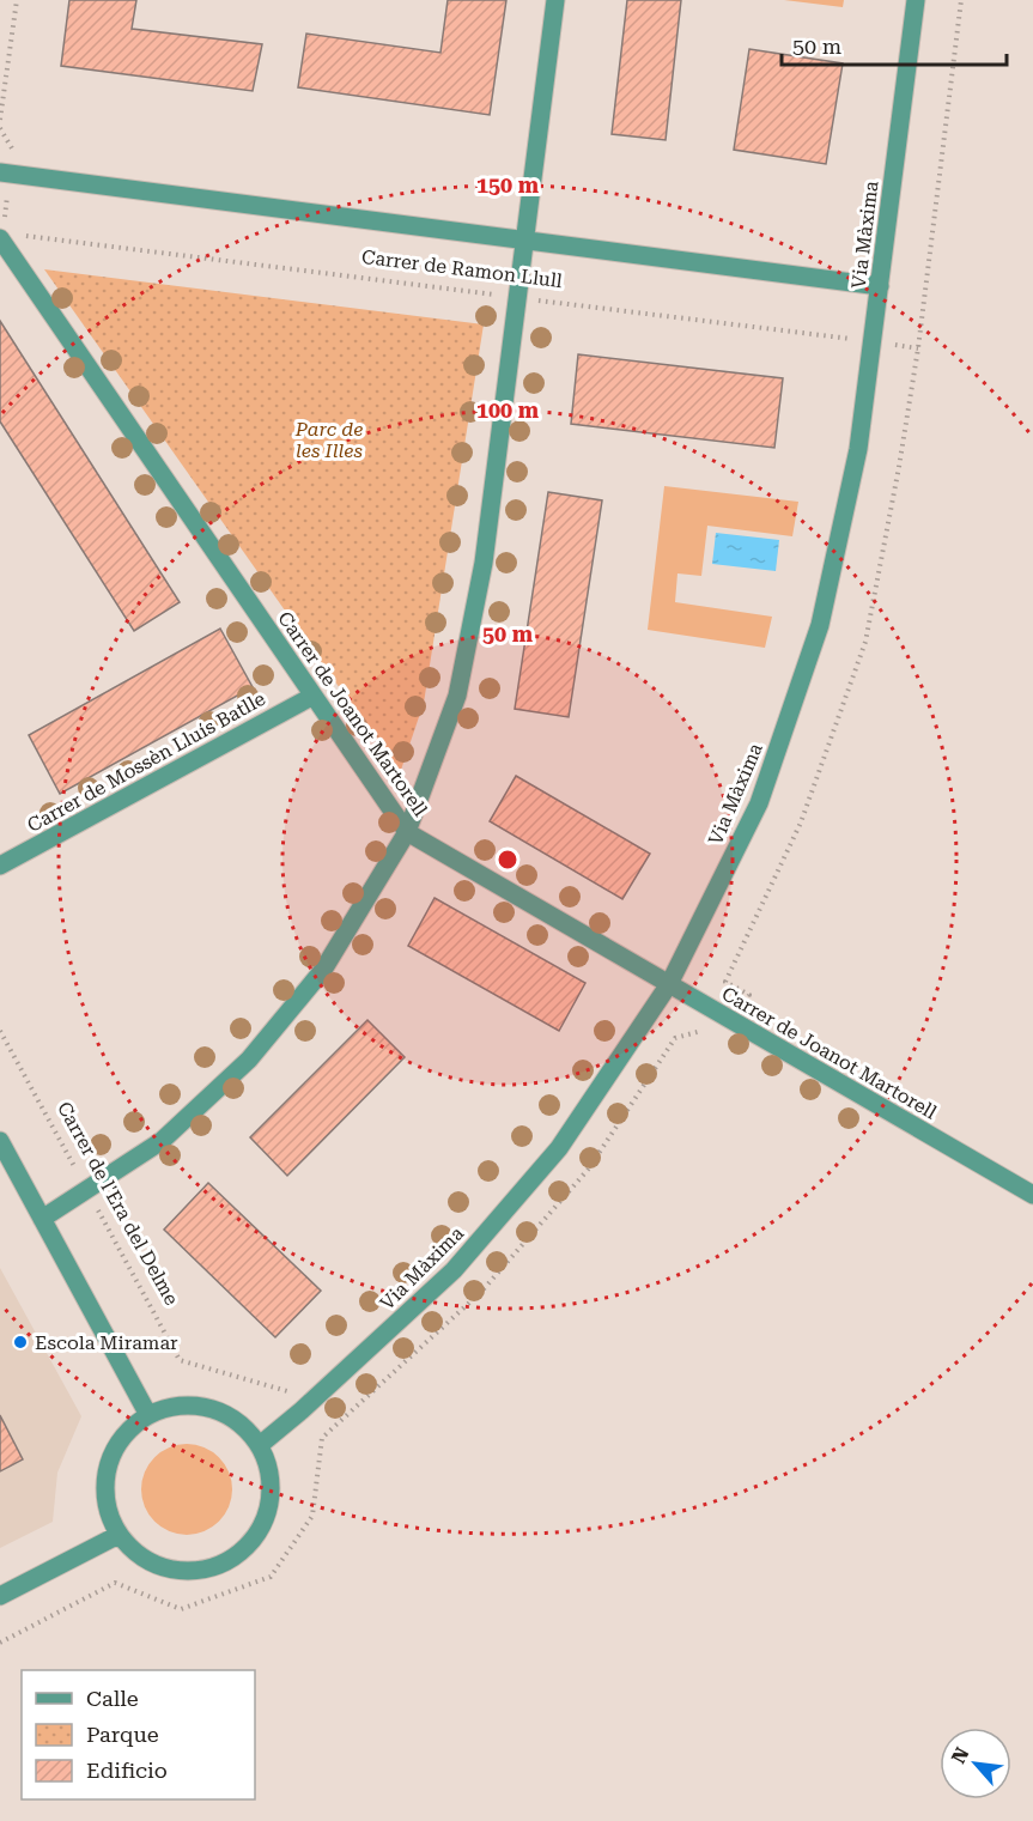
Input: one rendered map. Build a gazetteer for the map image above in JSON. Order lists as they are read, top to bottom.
{
  "streets": {
    "street": [
      "Via Màxima",
      "Carrer de Ramon Llull",
      "Carrer de Joanot Martorell",
      "Carrer de Mossèn Lluís Batlle"
    ],
    "path": ["Carrer de l'Era del Delme"]
  },
  "crossings": [
    ["Via Màxima", "Carrer de Ramon Llull"],
    ["Via Màxima", "Carrer de Joanot Martorell"],
    ["Via Màxima", "Carrer de l'Era del Delme"],
    ["Carrer de Ramon Llull", "Carrer de Joanot Martorell"],
    ["Carrer de Joanot Martorell", "Carrer de Mossèn Lluís Batlle"]
  ],
  "parks": ["Parc de les Illes"],
  "places": ["Escola Miramar"],
  "legend": ["Calle", "Parque", "Edificio"],
  "scale_bar": "50 m",
  "north": "top left",
  "rings": ["150 m", "100 m", "50 m"]
}
